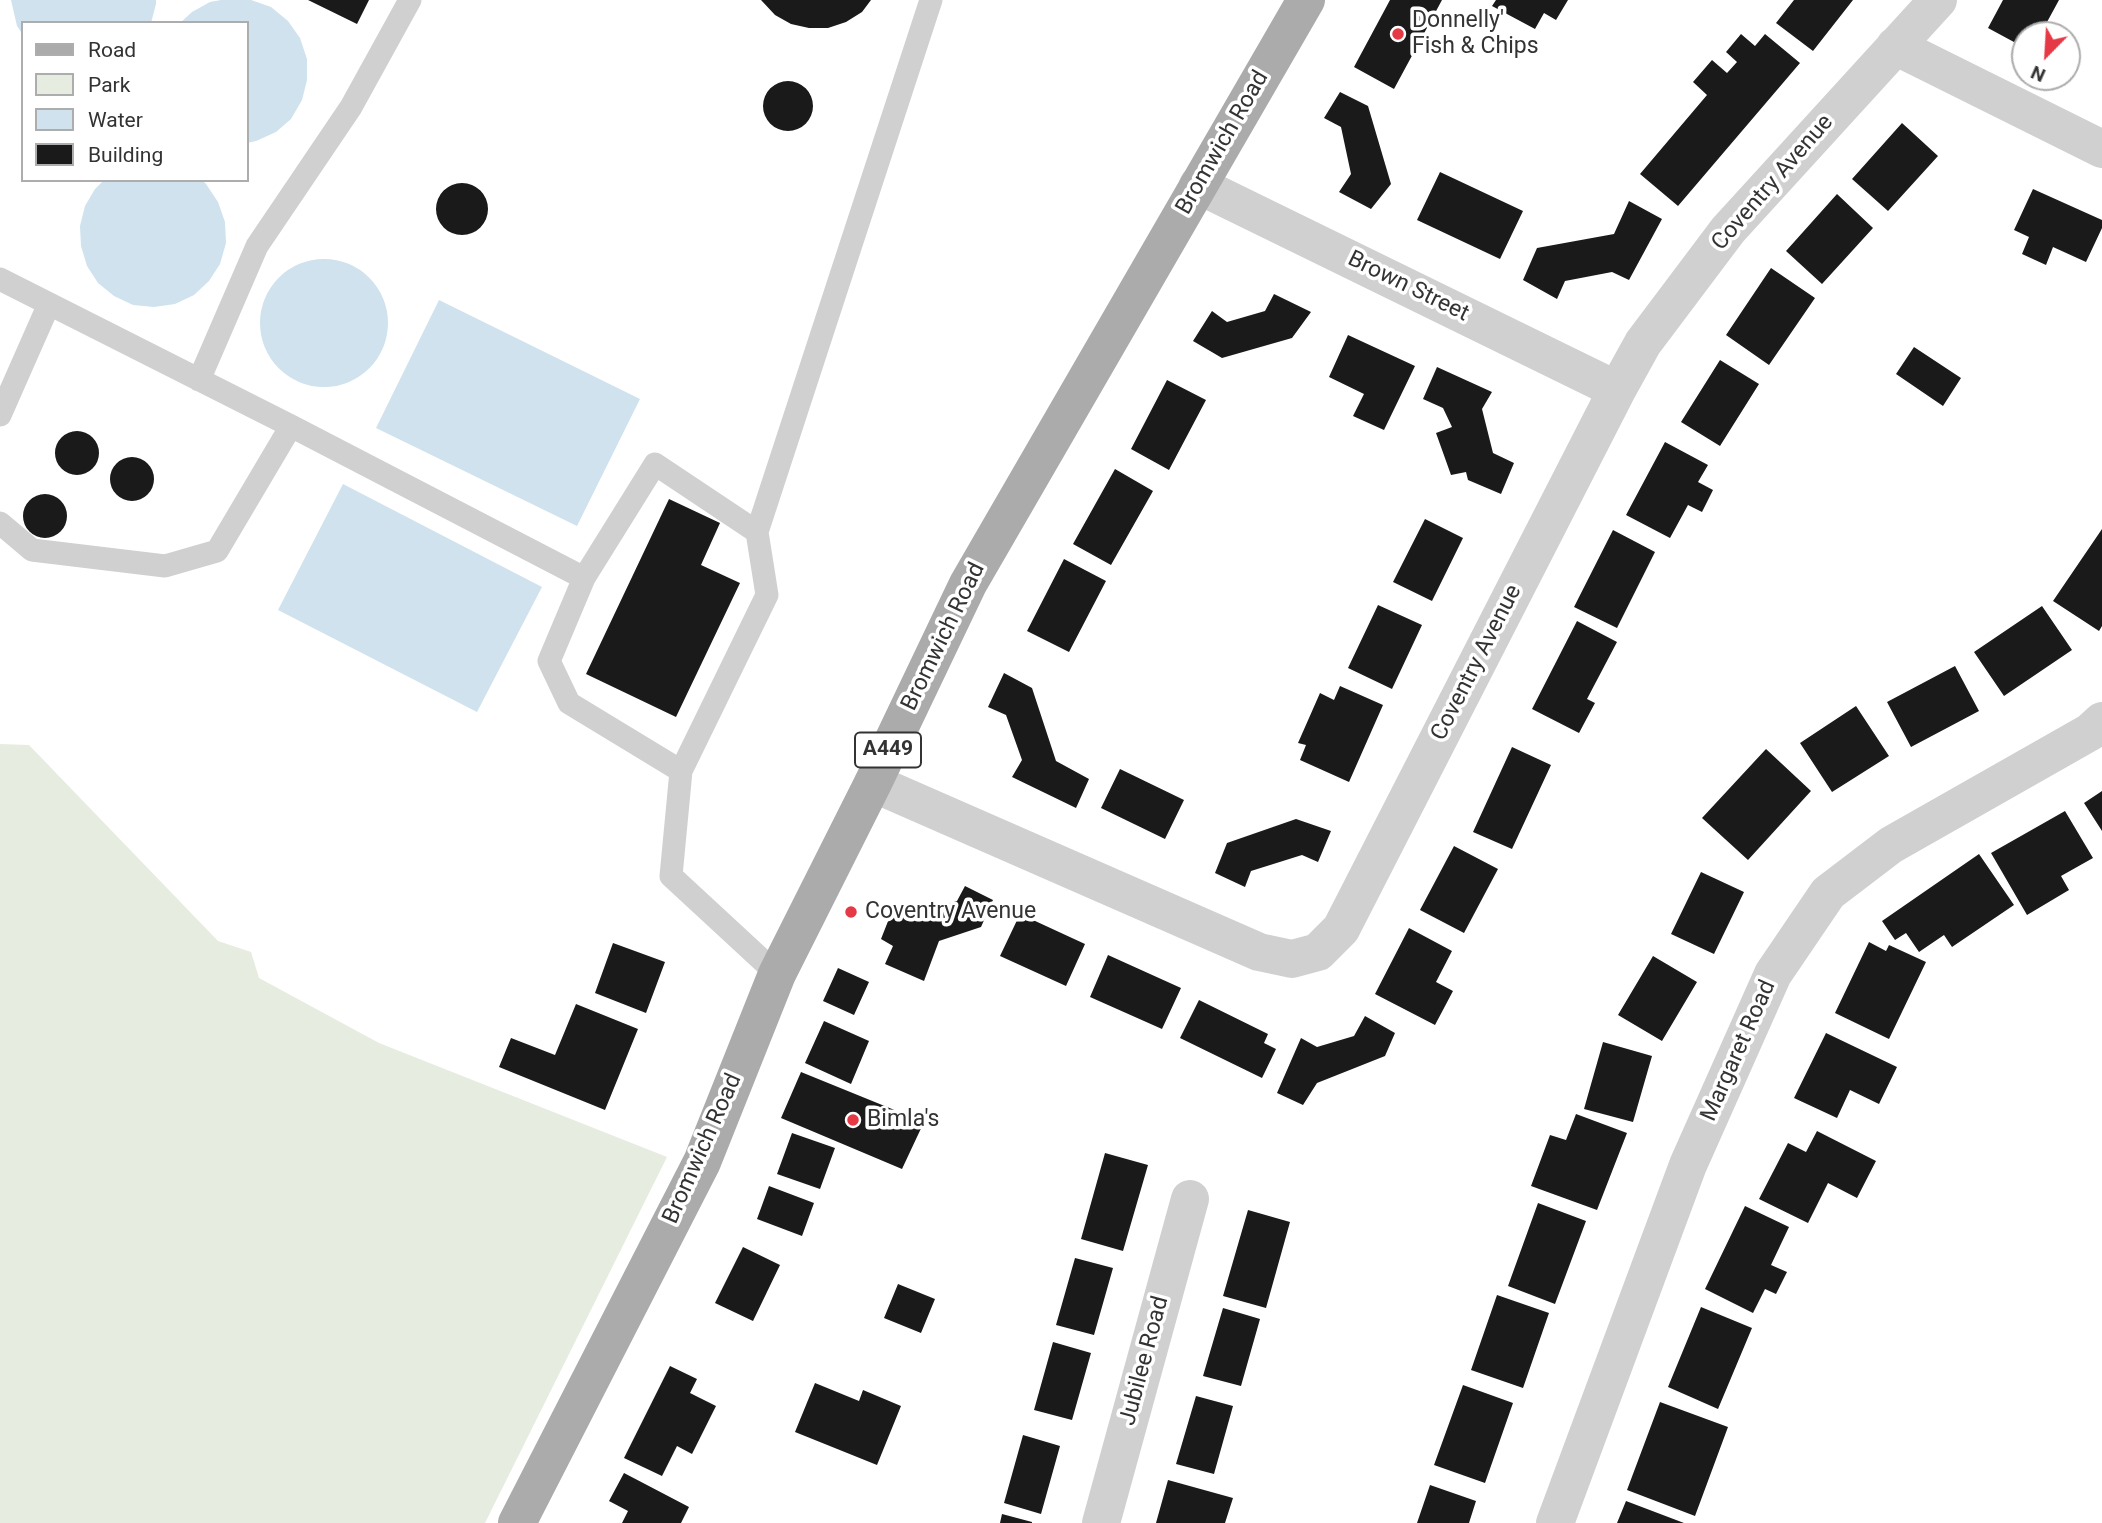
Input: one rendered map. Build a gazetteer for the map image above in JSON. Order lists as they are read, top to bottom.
{
  "streets": {
    "main road": ["Bromwich Road", "A449"],
    "street": [
      "Coventry Avenue",
      "Brown Street",
      "Margaret Road",
      "Jubilee Road"
    ]
  },
  "crossings": [
    ["Bromwich Road", "Coventry Avenue"],
    ["Bromwich Road", "Brown Street"],
    ["Coventry Avenue", "Brown Street"]
  ],
  "places": ["Donnelly' Fish & Chips", "Coventry Avenue", "Bimla's"],
  "legend": [
    "Road",
    "Park",
    "Water",
    "Building"
  ],
  "north": "bottom left"
}
